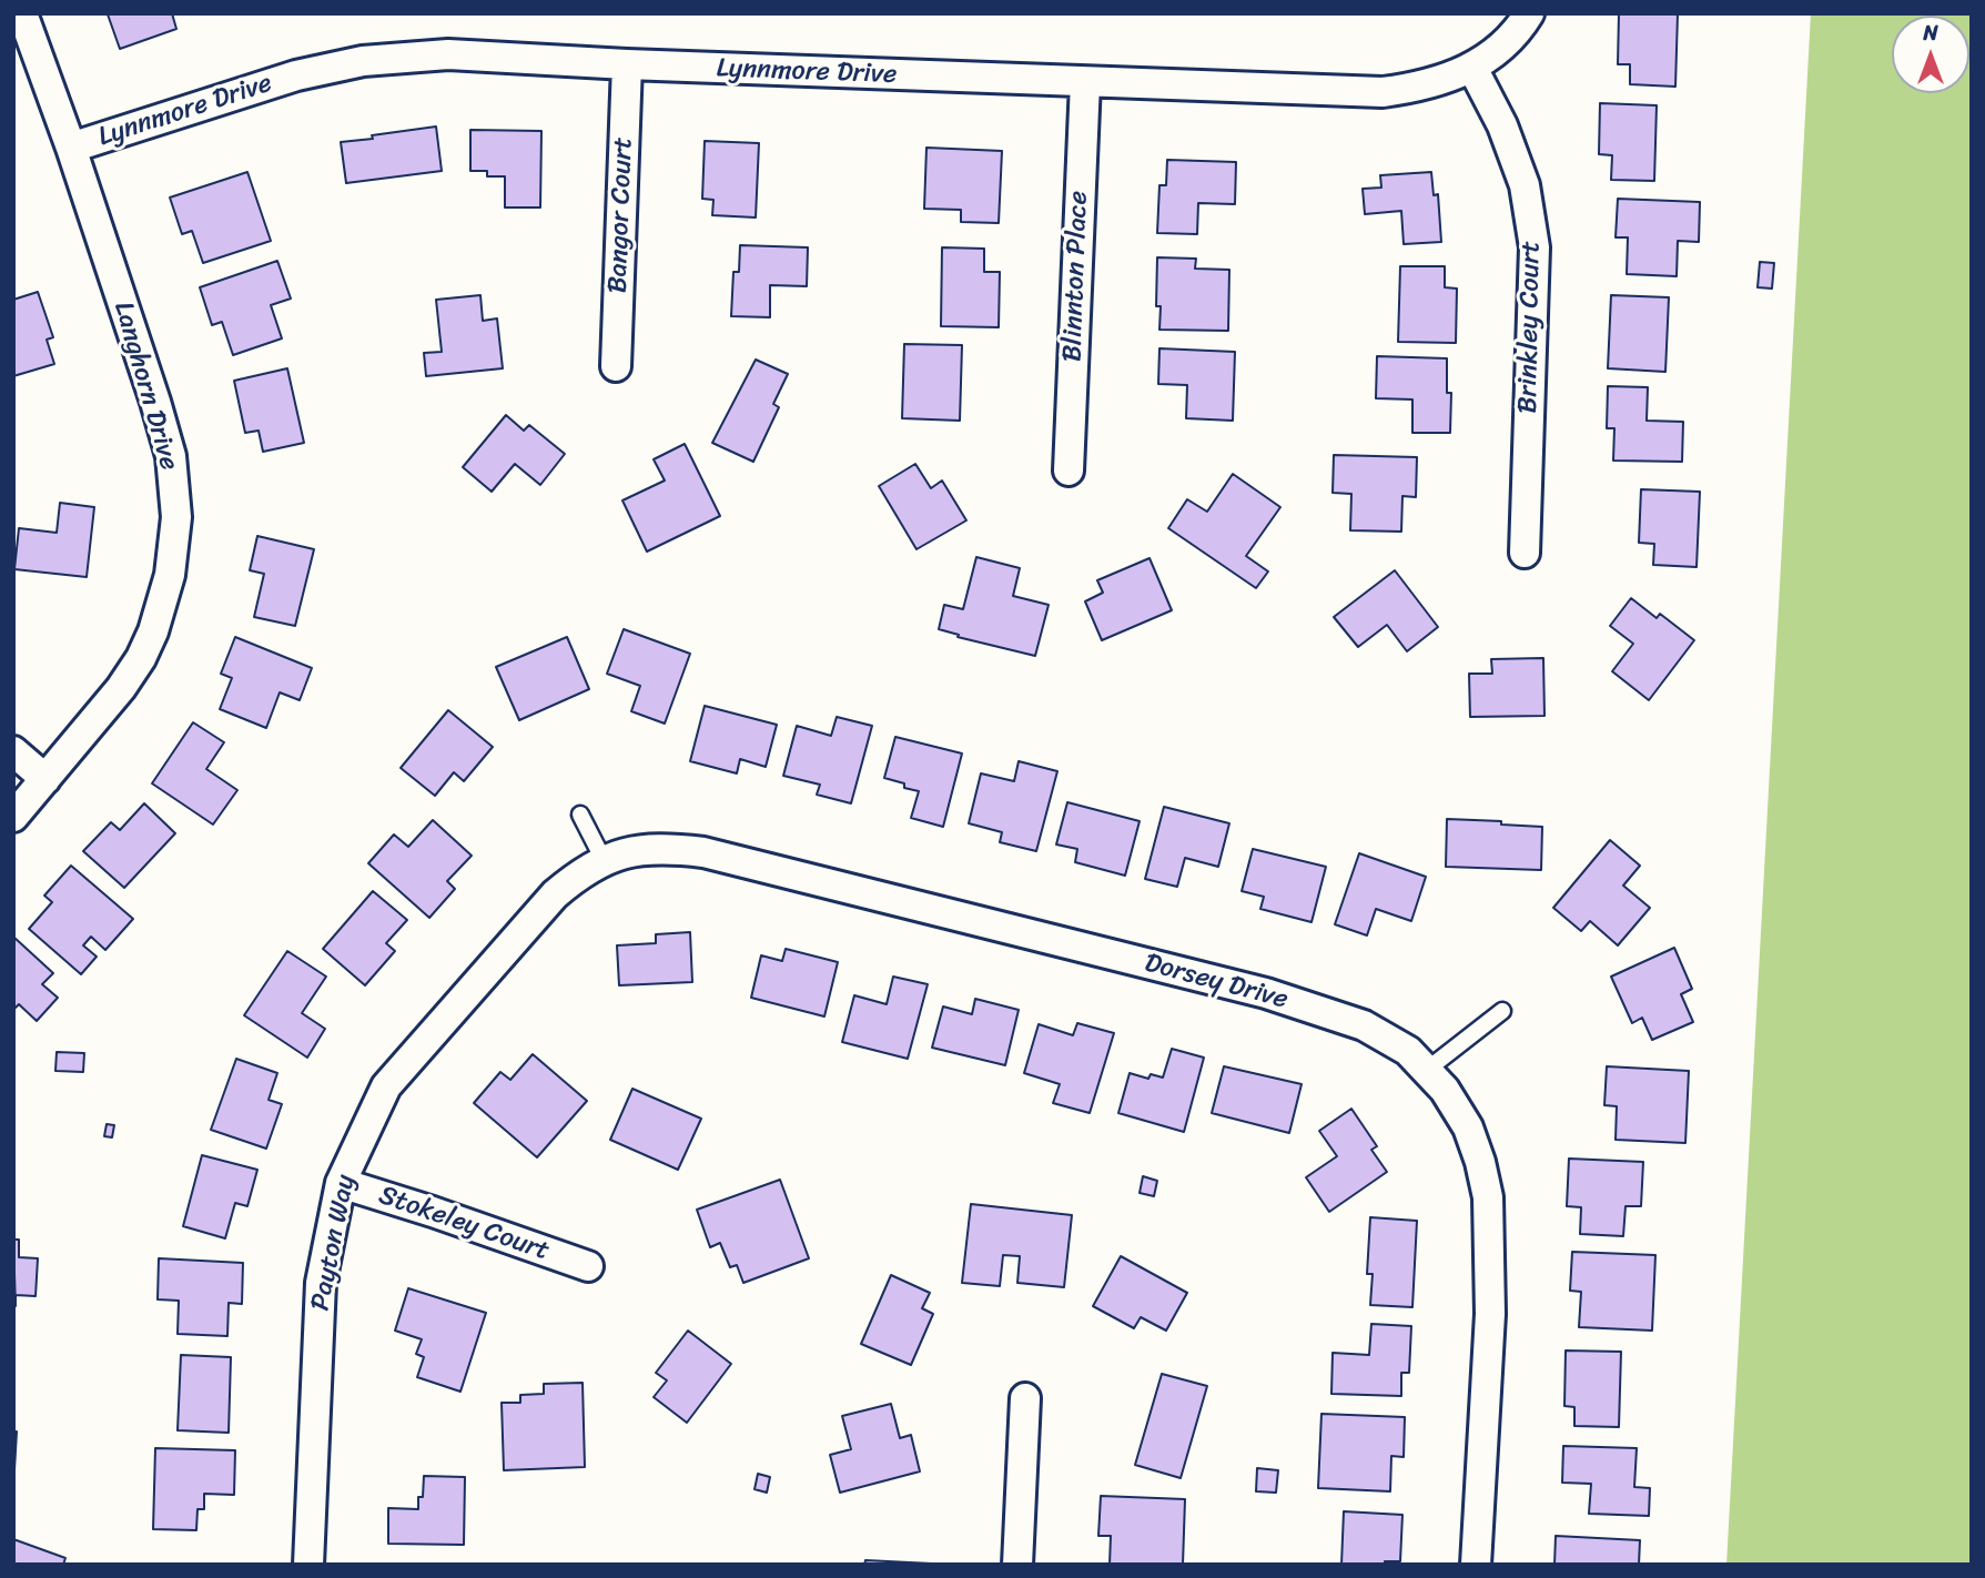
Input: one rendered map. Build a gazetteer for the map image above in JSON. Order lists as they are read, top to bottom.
{
  "streets": {
    "street": [
      "Lynnmore Drive",
      "Bangor Court",
      "Blinnton Place",
      "Brinkley Court",
      "Langhorn Drive",
      "Dorsey Drive",
      "Stokeley Court",
      "Payton Way"
    ]
  },
  "crossings": [
    ["Lynnmore Drive", "Bangor Court"],
    ["Lynnmore Drive", "Blinnton Place"],
    ["Lynnmore Drive", "Brinkley Court"],
    ["Lynnmore Drive", "Langhorn Drive"],
    ["Dorsey Drive", "Payton Way"],
    ["Stokeley Court", "Payton Way"]
  ],
  "north": "top"
}
